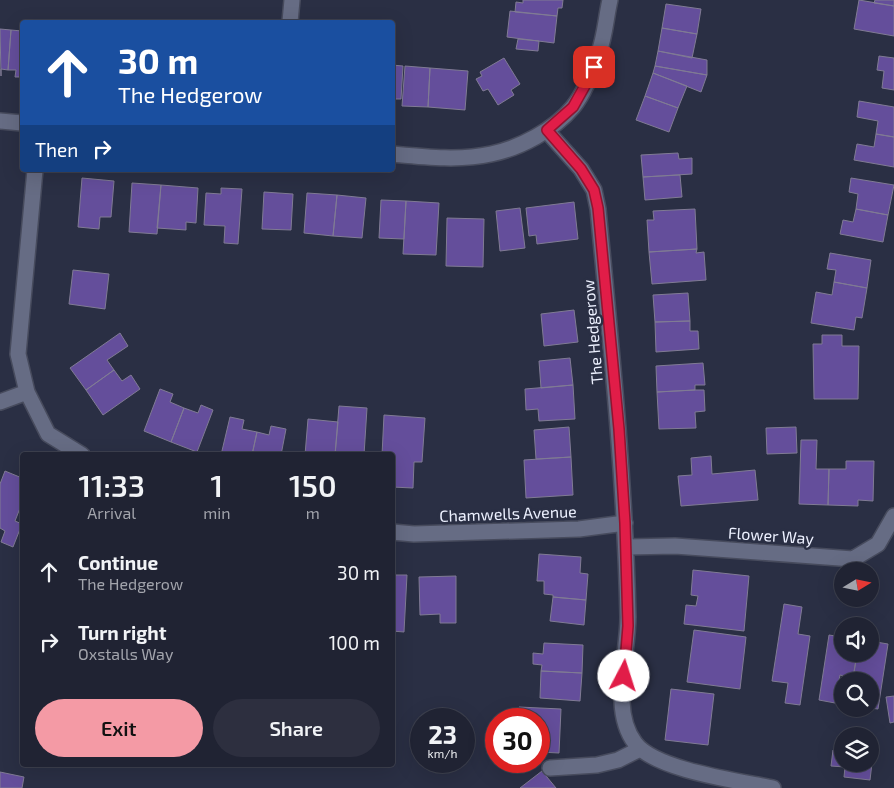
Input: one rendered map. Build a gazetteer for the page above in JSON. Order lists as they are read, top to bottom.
{
  "streets": {
    "street": ["The Hedgerow", "Chamwells Avenue", "Flower Way"]
  },
  "crossings": [
    ["The Hedgerow", "Chamwells Avenue"],
    ["The Hedgerow", "Flower Way"]
  ],
  "north": "right",
  "page": {
    "turn": ["30 m", "The Hedgerow"],
    "then": "Then",
    "eta": [
      "11:33",
      "Arrival",
      "1",
      "min",
      "150",
      "m"
    ],
    "list": [
      {
        "name": "Continue",
        "note": "The Hedgerow",
        "value": "30 m"
      },
      {
        "name": "Turn right",
        "note": "Oxstalls Way",
        "value": "100 m"
      }
    ],
    "buttons": ["Exit", "Share"],
    "speed": "23 km/h",
    "limit": "30"
  }
}
